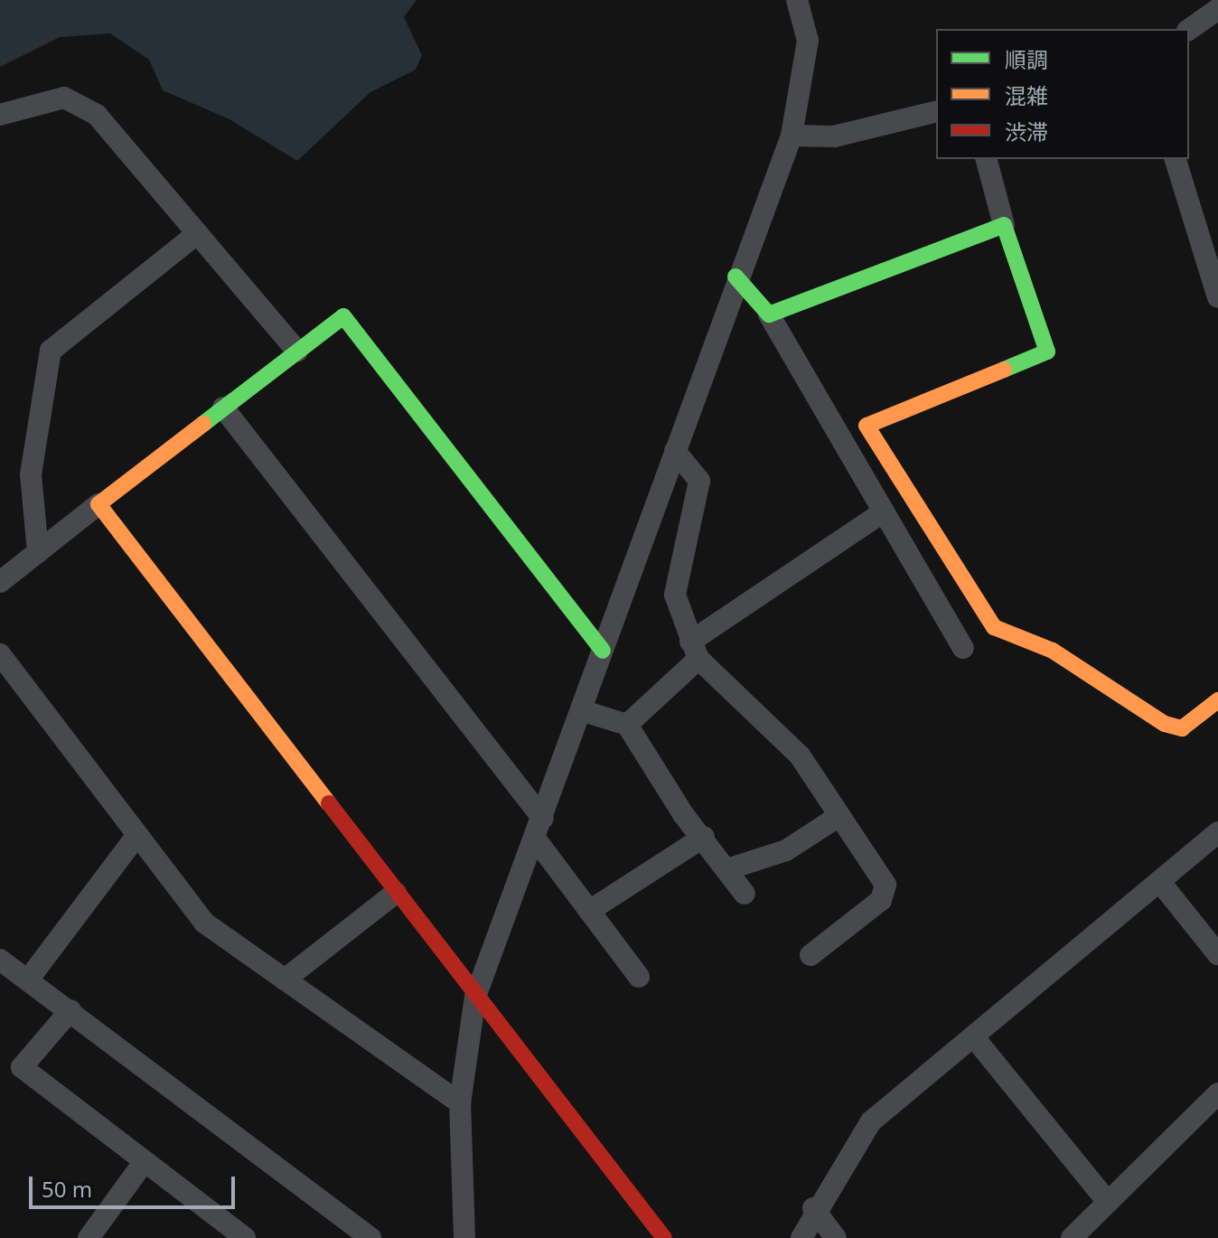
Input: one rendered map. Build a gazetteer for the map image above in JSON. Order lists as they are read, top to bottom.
{
  "legend": ["順調", "混雑", "渋滞"],
  "scale_bar": "50 m"
}
